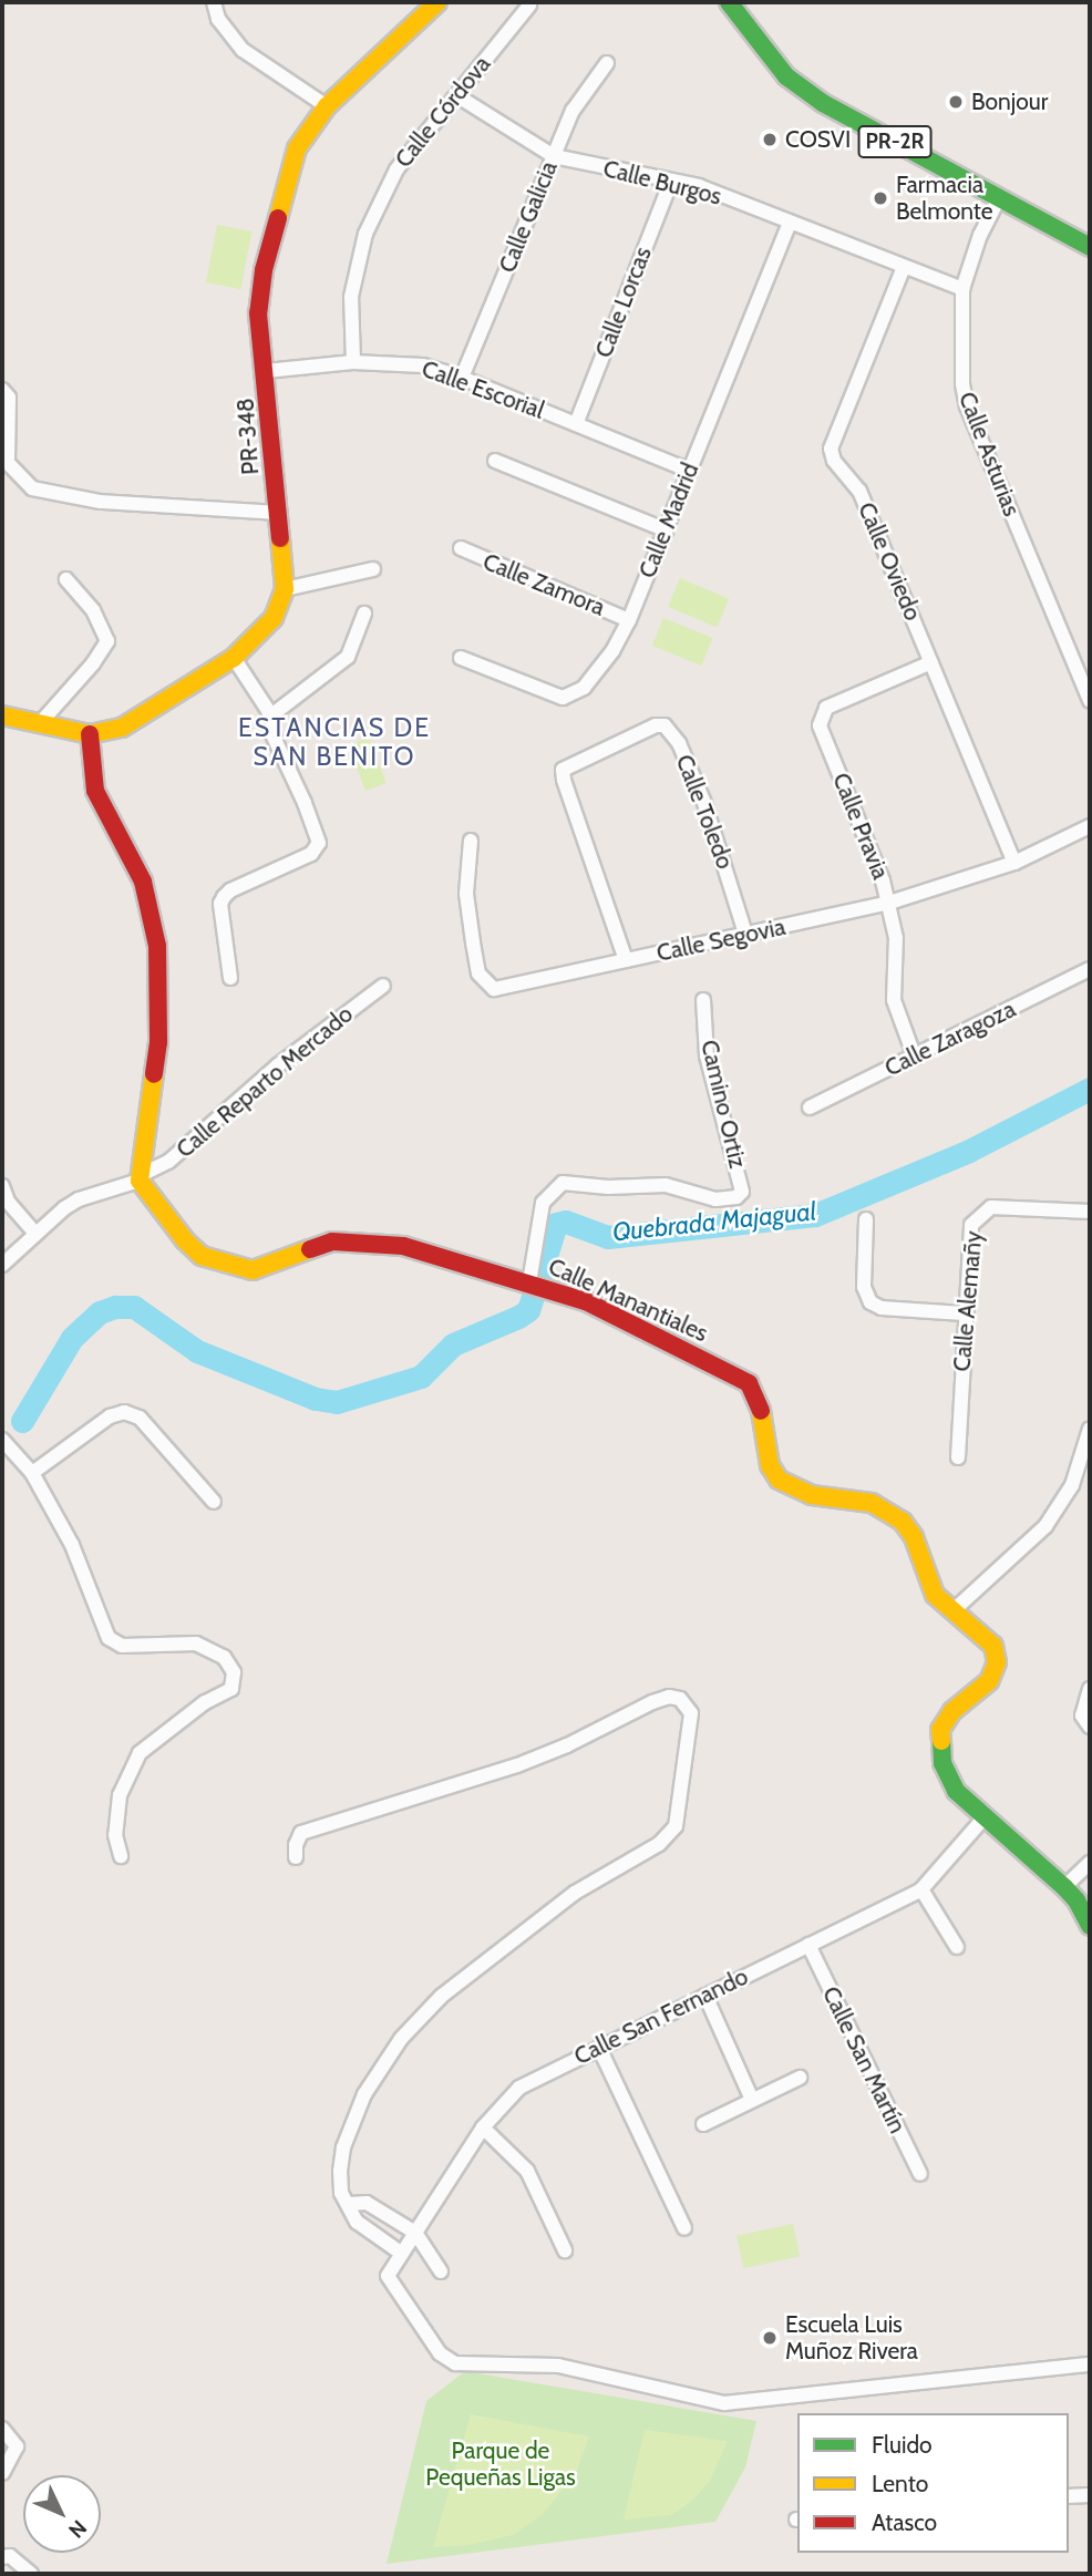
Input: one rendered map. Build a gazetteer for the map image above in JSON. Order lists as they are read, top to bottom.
{
  "streets": {
    "street": [
      "Calle Córdova",
      "PR-2R",
      "Calle Burgos",
      "Calle Galicia",
      "Calle Lorcas",
      "Calle Escorial",
      "PR-348",
      "Calle Asturias",
      "Calle Madrid",
      "Calle Oviedo",
      "Calle Zamora",
      "Calle Toledo",
      "Calle Pravia",
      "Calle Segovia",
      "Calle Zaragoza",
      "Calle Reparto Mercado",
      "Camino Ortiz",
      "Calle Manantiales",
      "Calle Alemañy",
      "Calle San Fernando",
      "Calle San Martín"
    ]
  },
  "crossings": [
    ["Calle Córdova", "Calle Burgos"],
    ["Calle Córdova", "Calle Escorial"],
    ["PR-2R", "Calle Asturias"],
    ["Calle Burgos", "Calle Galicia"],
    ["Calle Burgos", "Calle Lorcas"],
    ["Calle Burgos", "Calle Asturias"],
    ["Calle Burgos", "Calle Madrid"],
    ["Calle Burgos", "Calle Oviedo"],
    ["Calle Galicia", "Calle Escorial"],
    ["Calle Lorcas", "Calle Escorial"],
    ["Calle Escorial", "PR-348"],
    ["Calle Escorial", "Calle Madrid"],
    ["Calle Madrid", "Calle Zamora"],
    ["Calle Oviedo", "Calle Pravia"],
    ["Calle Oviedo", "Calle Segovia"],
    ["Calle Toledo", "Calle Segovia"],
    ["Calle Pravia", "Calle Segovia"],
    ["Calle Pravia", "Calle Zaragoza"],
    ["Calle Reparto Mercado", "Calle Manantiales"],
    ["Camino Ortiz", "Calle Manantiales"],
    ["Calle Manantiales", "Calle San Fernando"],
    ["Calle San Fernando", "Calle San Martín"]
  ],
  "districts": ["ESTANCIAS DE SAN BENITO"],
  "water": ["Quebrada Majagual"],
  "parks": ["Parque de Pequeñas Ligas"],
  "places": [
    "Bonjour",
    "COSVI",
    "Farmacia Belmonte",
    "Escuela Luis Muñoz Rivera"
  ],
  "legend": ["Fluido", "Lento", "Atasco"],
  "north": "bottom right"
}
